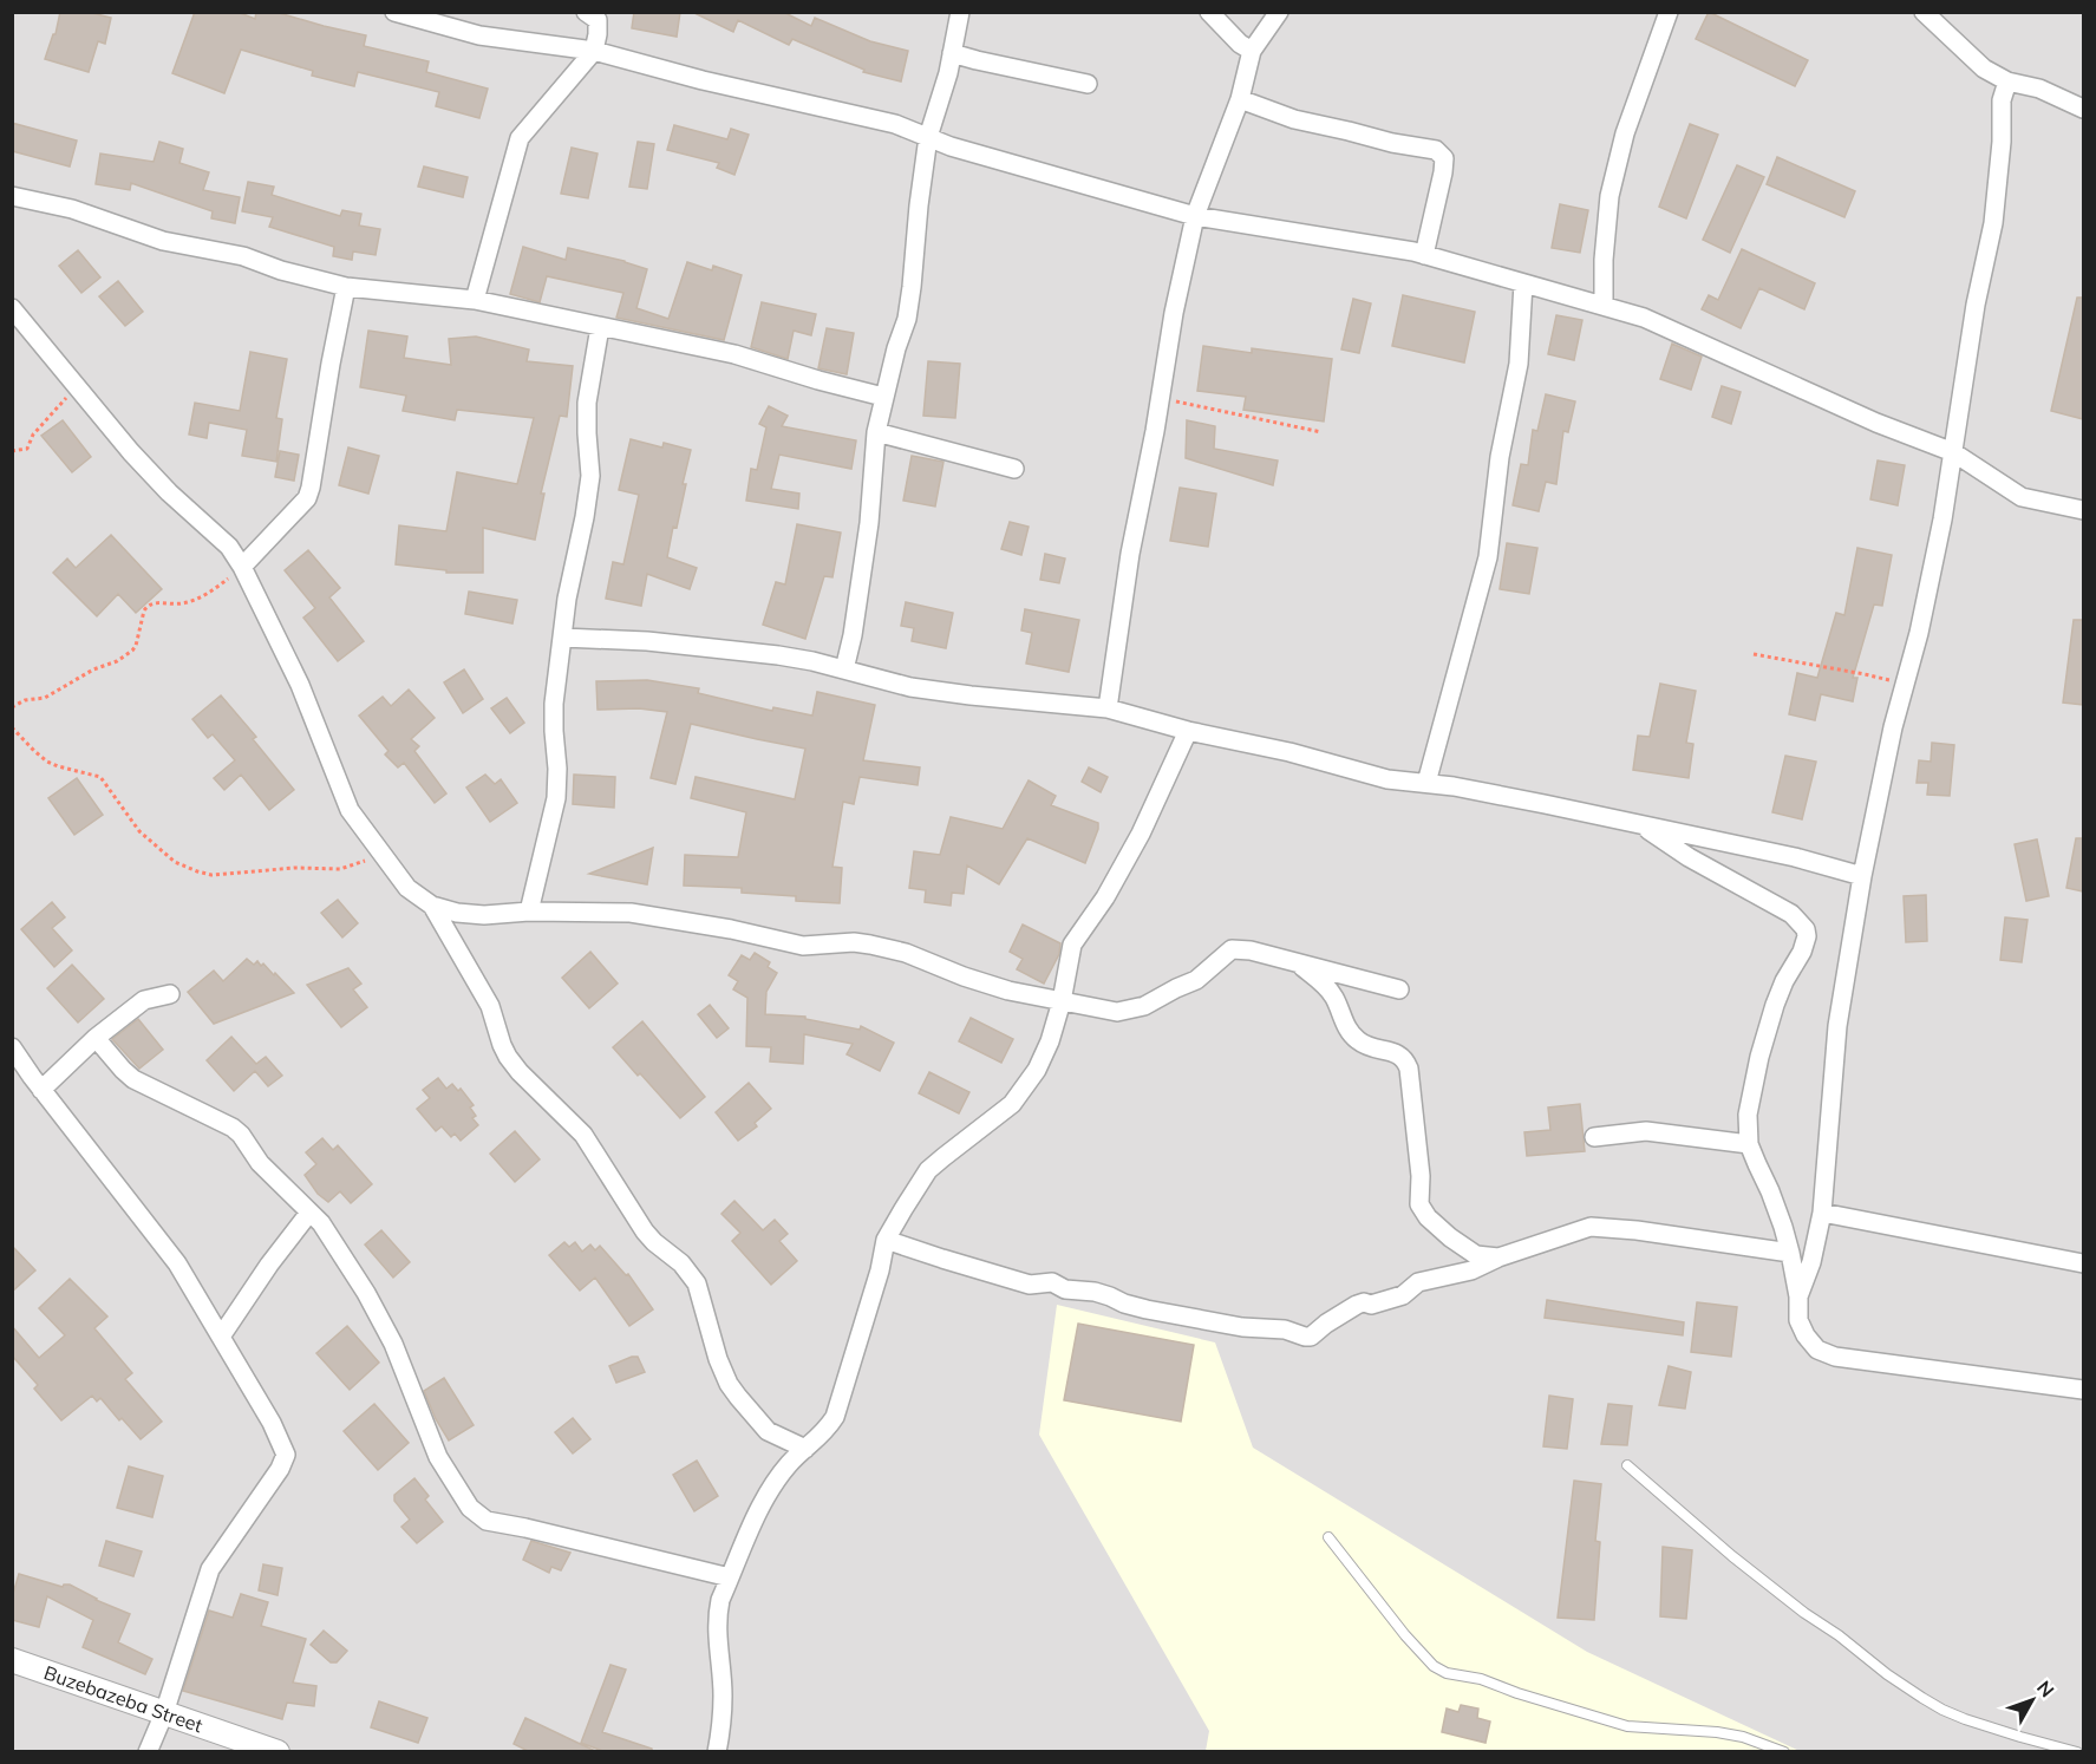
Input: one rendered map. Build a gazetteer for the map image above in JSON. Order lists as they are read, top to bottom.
{
  "streets": {
    "street": ["Buzebazeba Street"]
  },
  "north": "top right"
}
